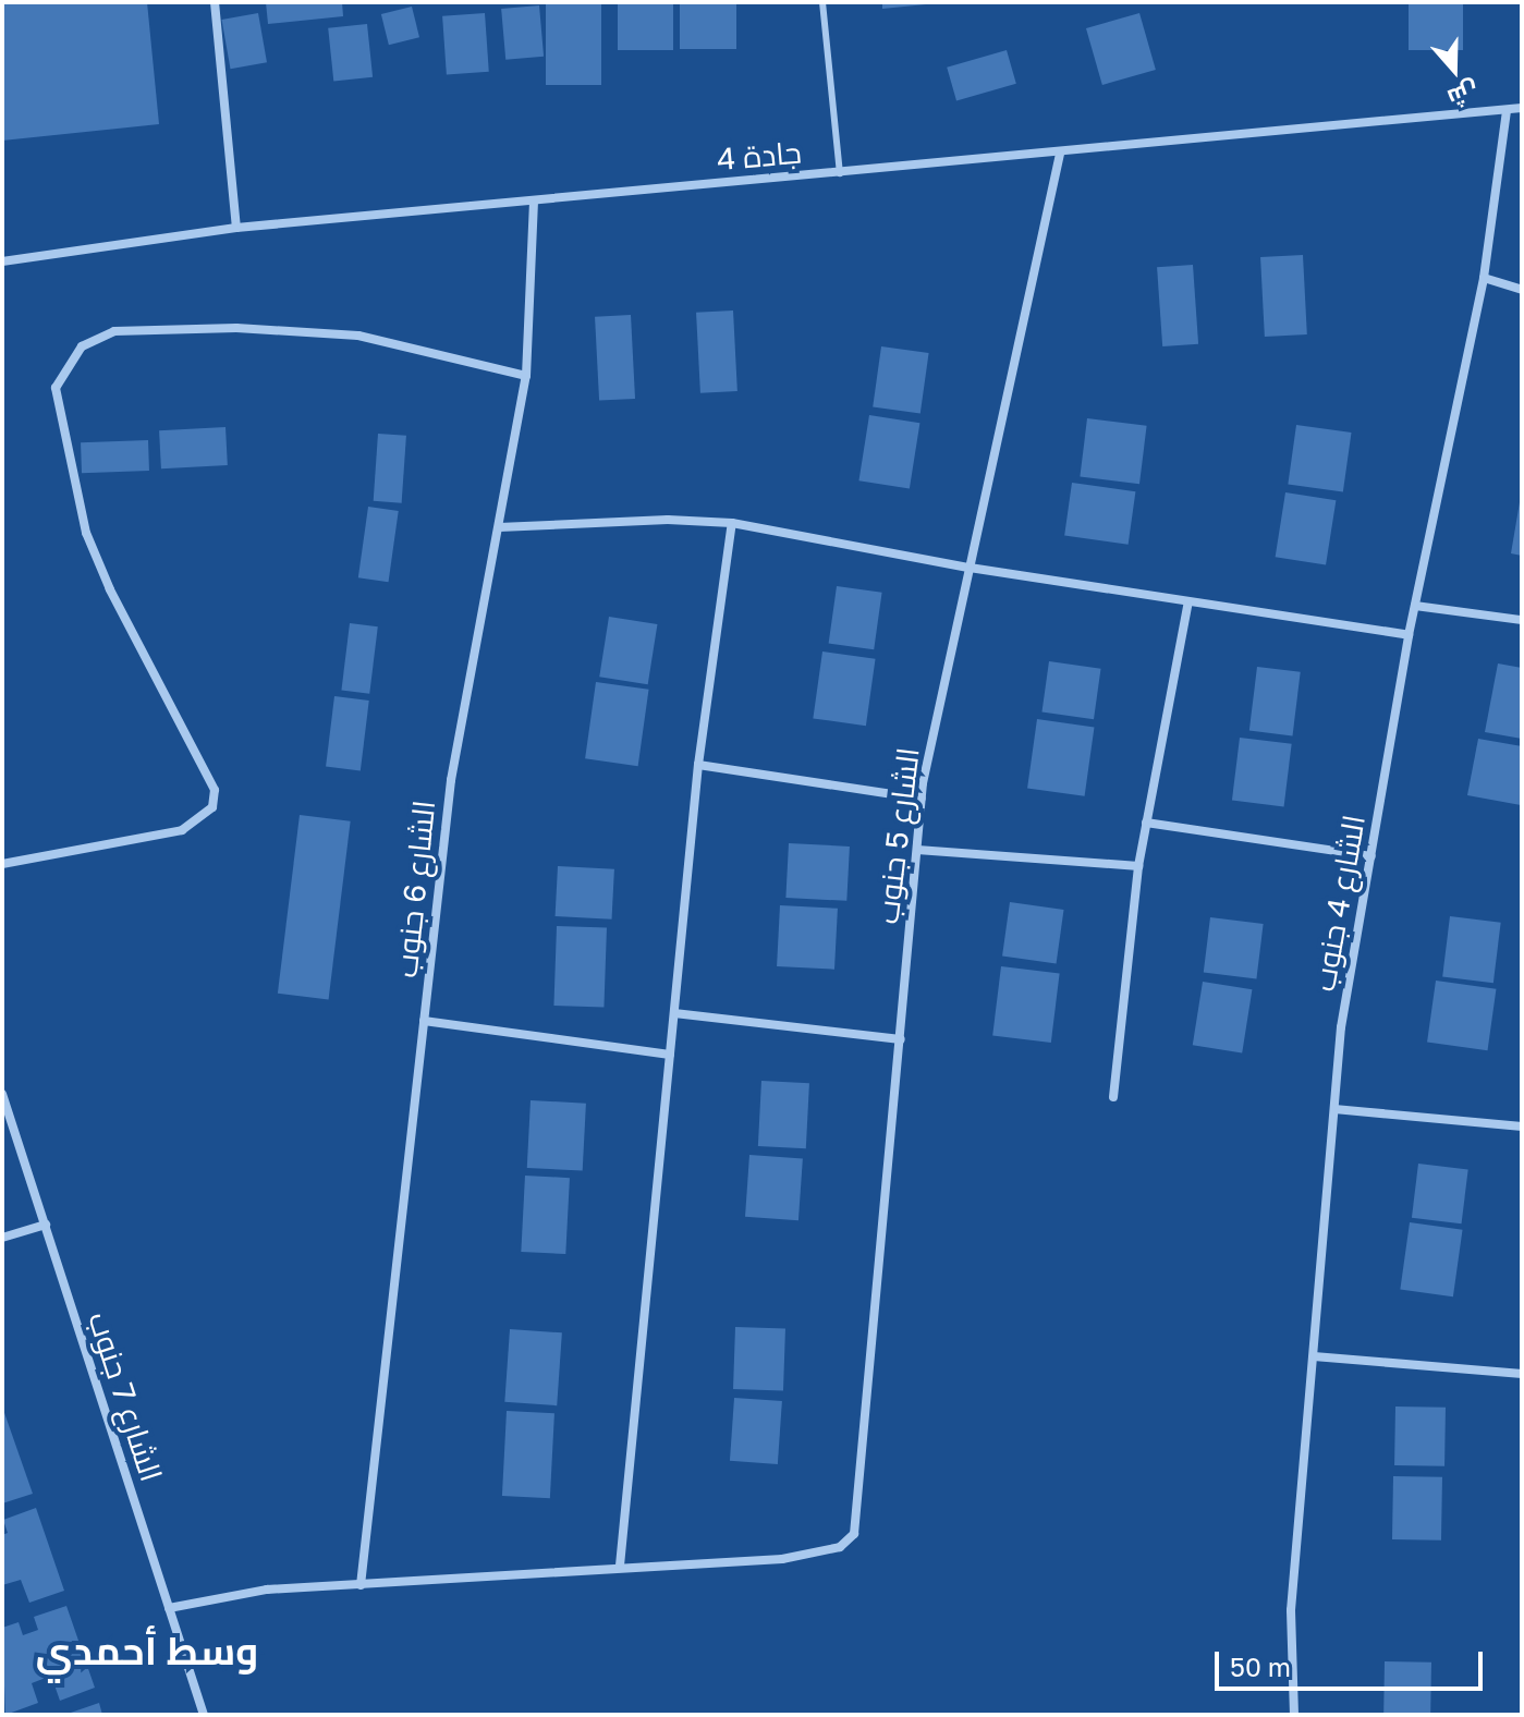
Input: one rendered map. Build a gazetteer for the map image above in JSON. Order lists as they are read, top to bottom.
{
  "streets": {
    "street": [
      "جادة 4",
      "الشارع 5 جنوب",
      "الشارع 6 جنوب",
      "الشارع 4 جنوب",
      "الشارع 7 جنوب"
    ]
  },
  "crossings": [
    ["جادة 4", "الشارع 5 جنوب"],
    ["جادة 4", "الشارع 6 جنوب"],
    ["جادة 4", "الشارع 4 جنوب"]
  ],
  "districts": ["وسط أحمدي"],
  "scale_bar": "50 m",
  "north": "bottom"
}
